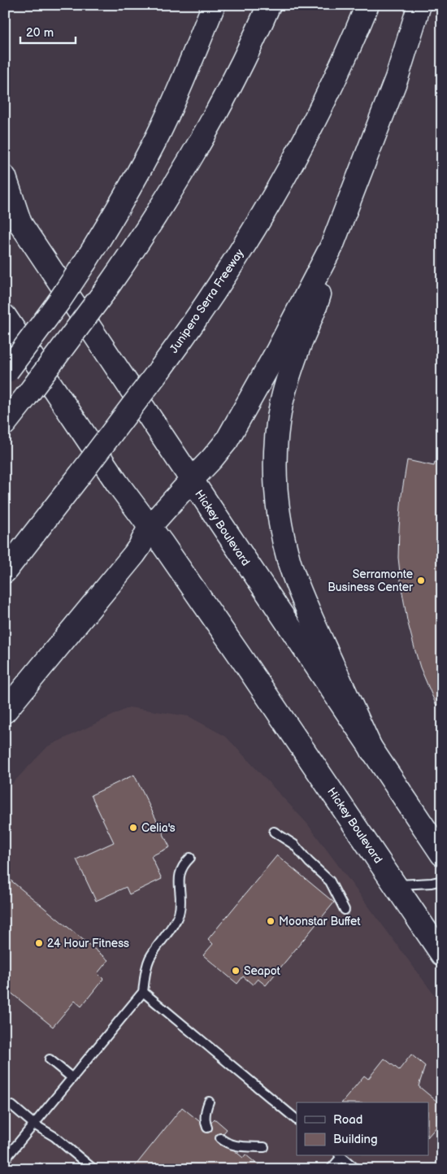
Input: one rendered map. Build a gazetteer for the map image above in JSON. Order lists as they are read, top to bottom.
{
  "streets": {
    "main road": ["Junipero Serra Freeway", "Hickey Boulevard"]
  },
  "places": [
    "Serramonte Business Center",
    "Celia's",
    "Moonstar Buffet",
    "24 Hour Fitness",
    "Seapot"
  ],
  "legend": ["Road", "Building"],
  "scale_bar": "20 m"
}
